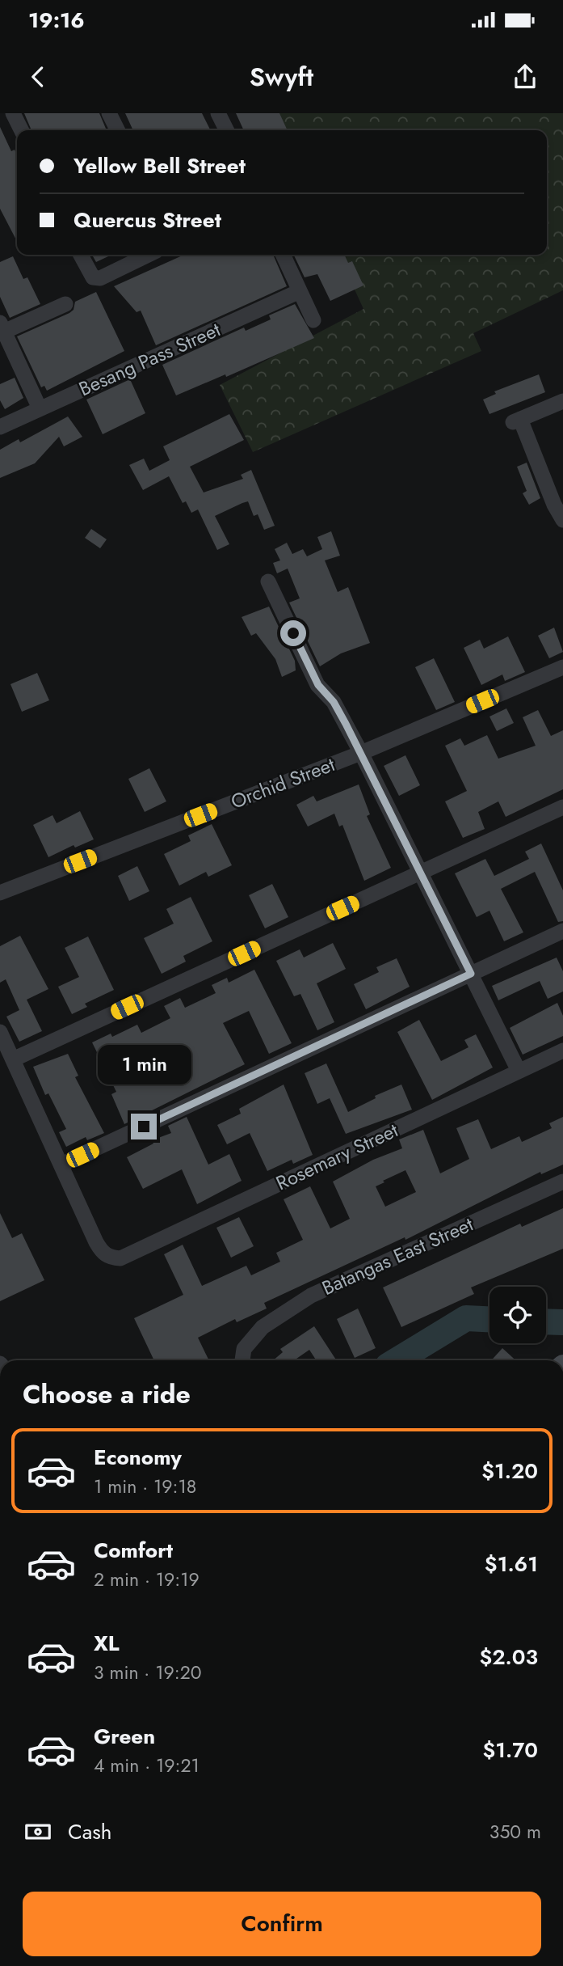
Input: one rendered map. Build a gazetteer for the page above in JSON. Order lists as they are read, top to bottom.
{
  "streets": {
    "street": [
      "Besang Pass Street",
      "Orchid Street",
      "Rosemary Street",
      "Batangas East Street"
    ]
  },
  "page": {
    "status": "19:16",
    "header": "Swyft",
    "banner": ["Yellow Bell Street", "Quercus Street"],
    "bubble": "1 min",
    "heading": "Choose a ride",
    "list": [
      {
        "name": "Economy",
        "note": "1 min · 19:18",
        "value": "$1.20"
      },
      {
        "name": "Comfort",
        "note": "2 min · 19:19",
        "value": "$1.61"
      },
      {
        "name": "XL",
        "note": "3 min · 19:20",
        "value": "$2.03"
      },
      {
        "name": "Green",
        "note": "4 min · 19:21",
        "value": "$1.70"
      }
    ],
    "pay": ["Cash", "350 m"],
    "buttons": "Confirm"
  }
}
